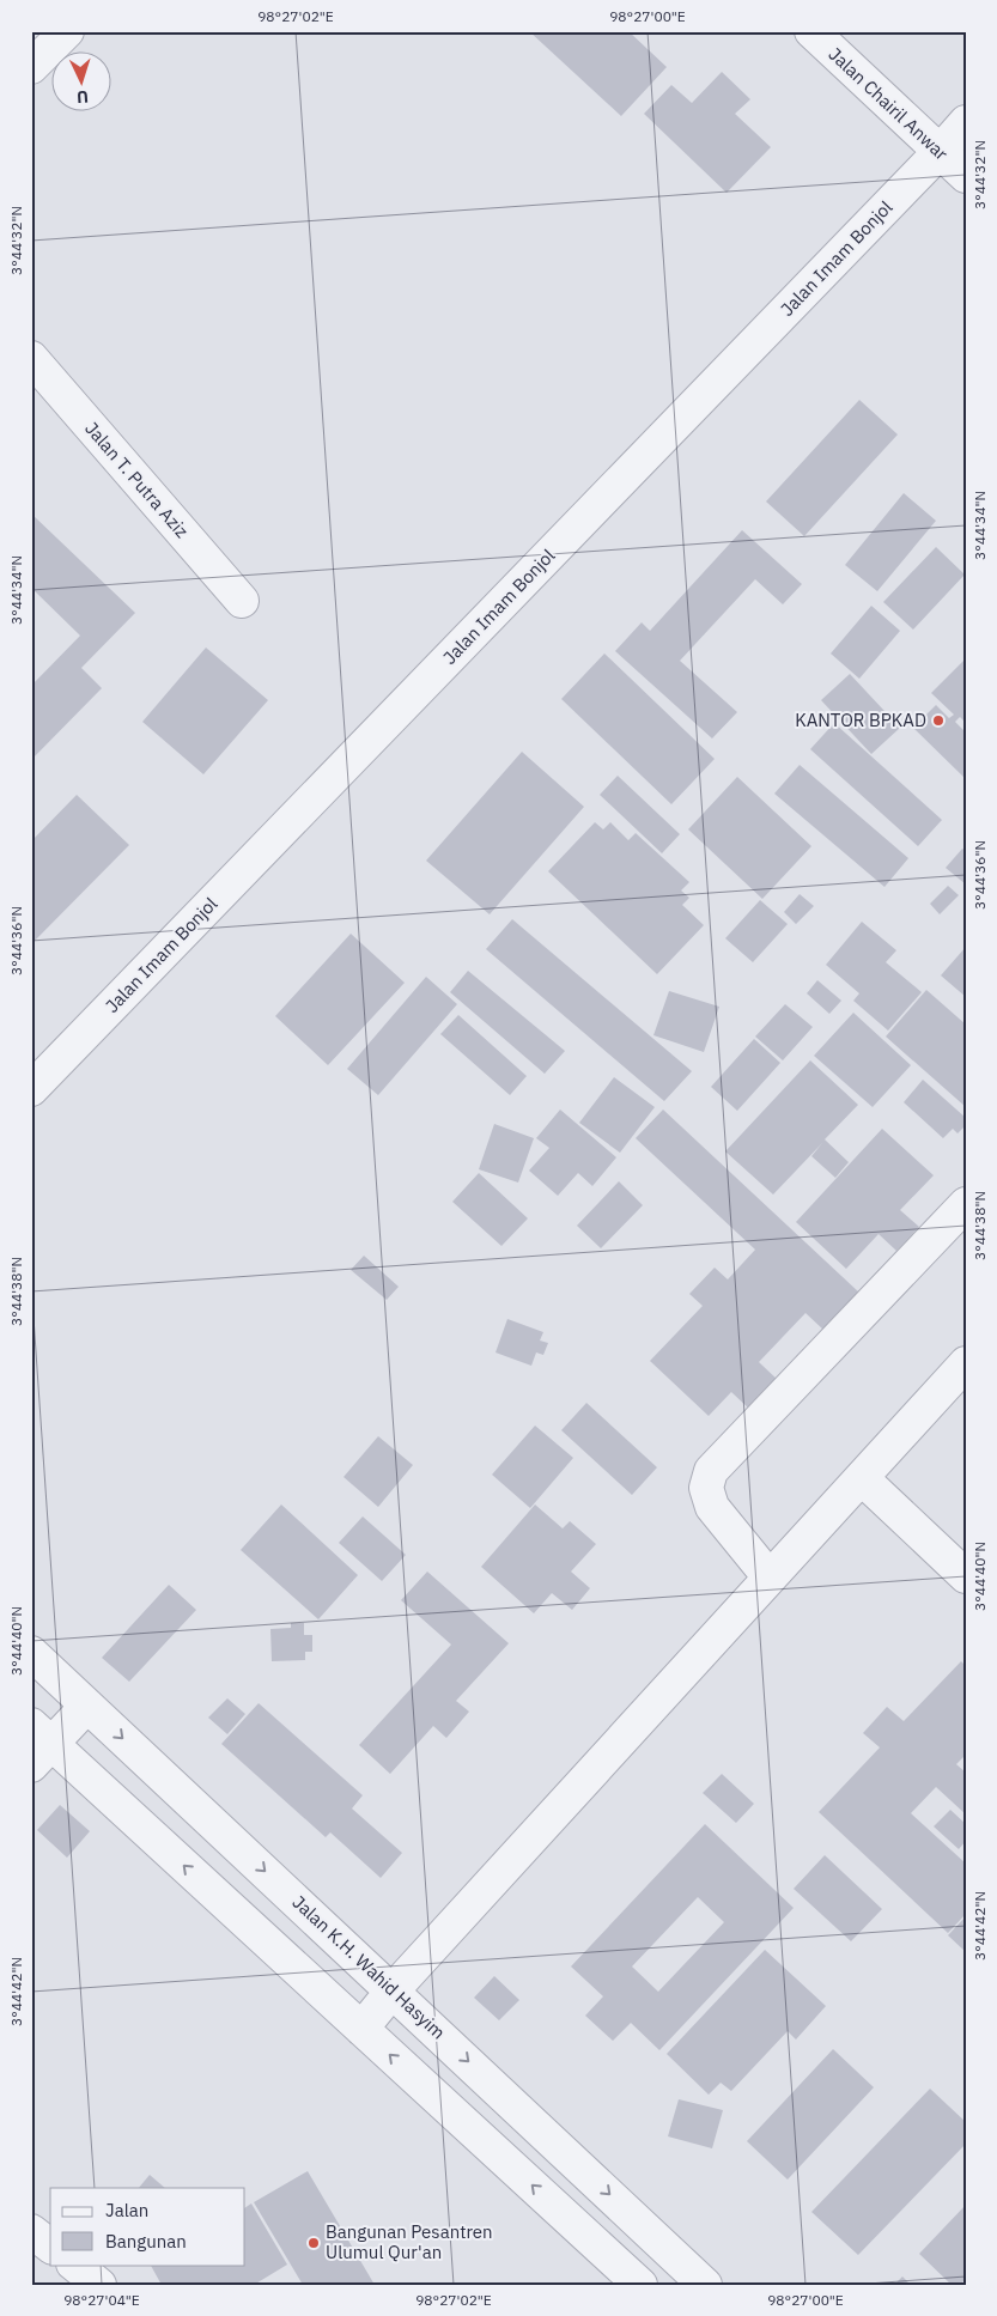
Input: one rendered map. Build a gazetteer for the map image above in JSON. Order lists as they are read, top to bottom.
{
  "streets": {
    "street": [
      "Jalan Chairil Anwar",
      "Jalan Imam Bonjol",
      "Jalan T. Putra Aziz",
      "Jalan K.H. Wahid Hasyim"
    ]
  },
  "crossings": [
    ["Jalan Chairil Anwar", "Jalan Imam Bonjol"]
  ],
  "places": ["KANTOR BPKAD", "Bangunan Pesantren Ulumul Qur'an"],
  "legend": ["Jalan", "Bangunan"],
  "north": "bottom",
  "coordinates": [
    "98°27'02\"E",
    "98°27'00\"E",
    "3°44'32\"N",
    "3°44'34\"N",
    "3°44'36\"N",
    "3°44'38\"N",
    "3°44'40\"N",
    "3°44'42\"N",
    "98°27'04\"E"
  ]
}
